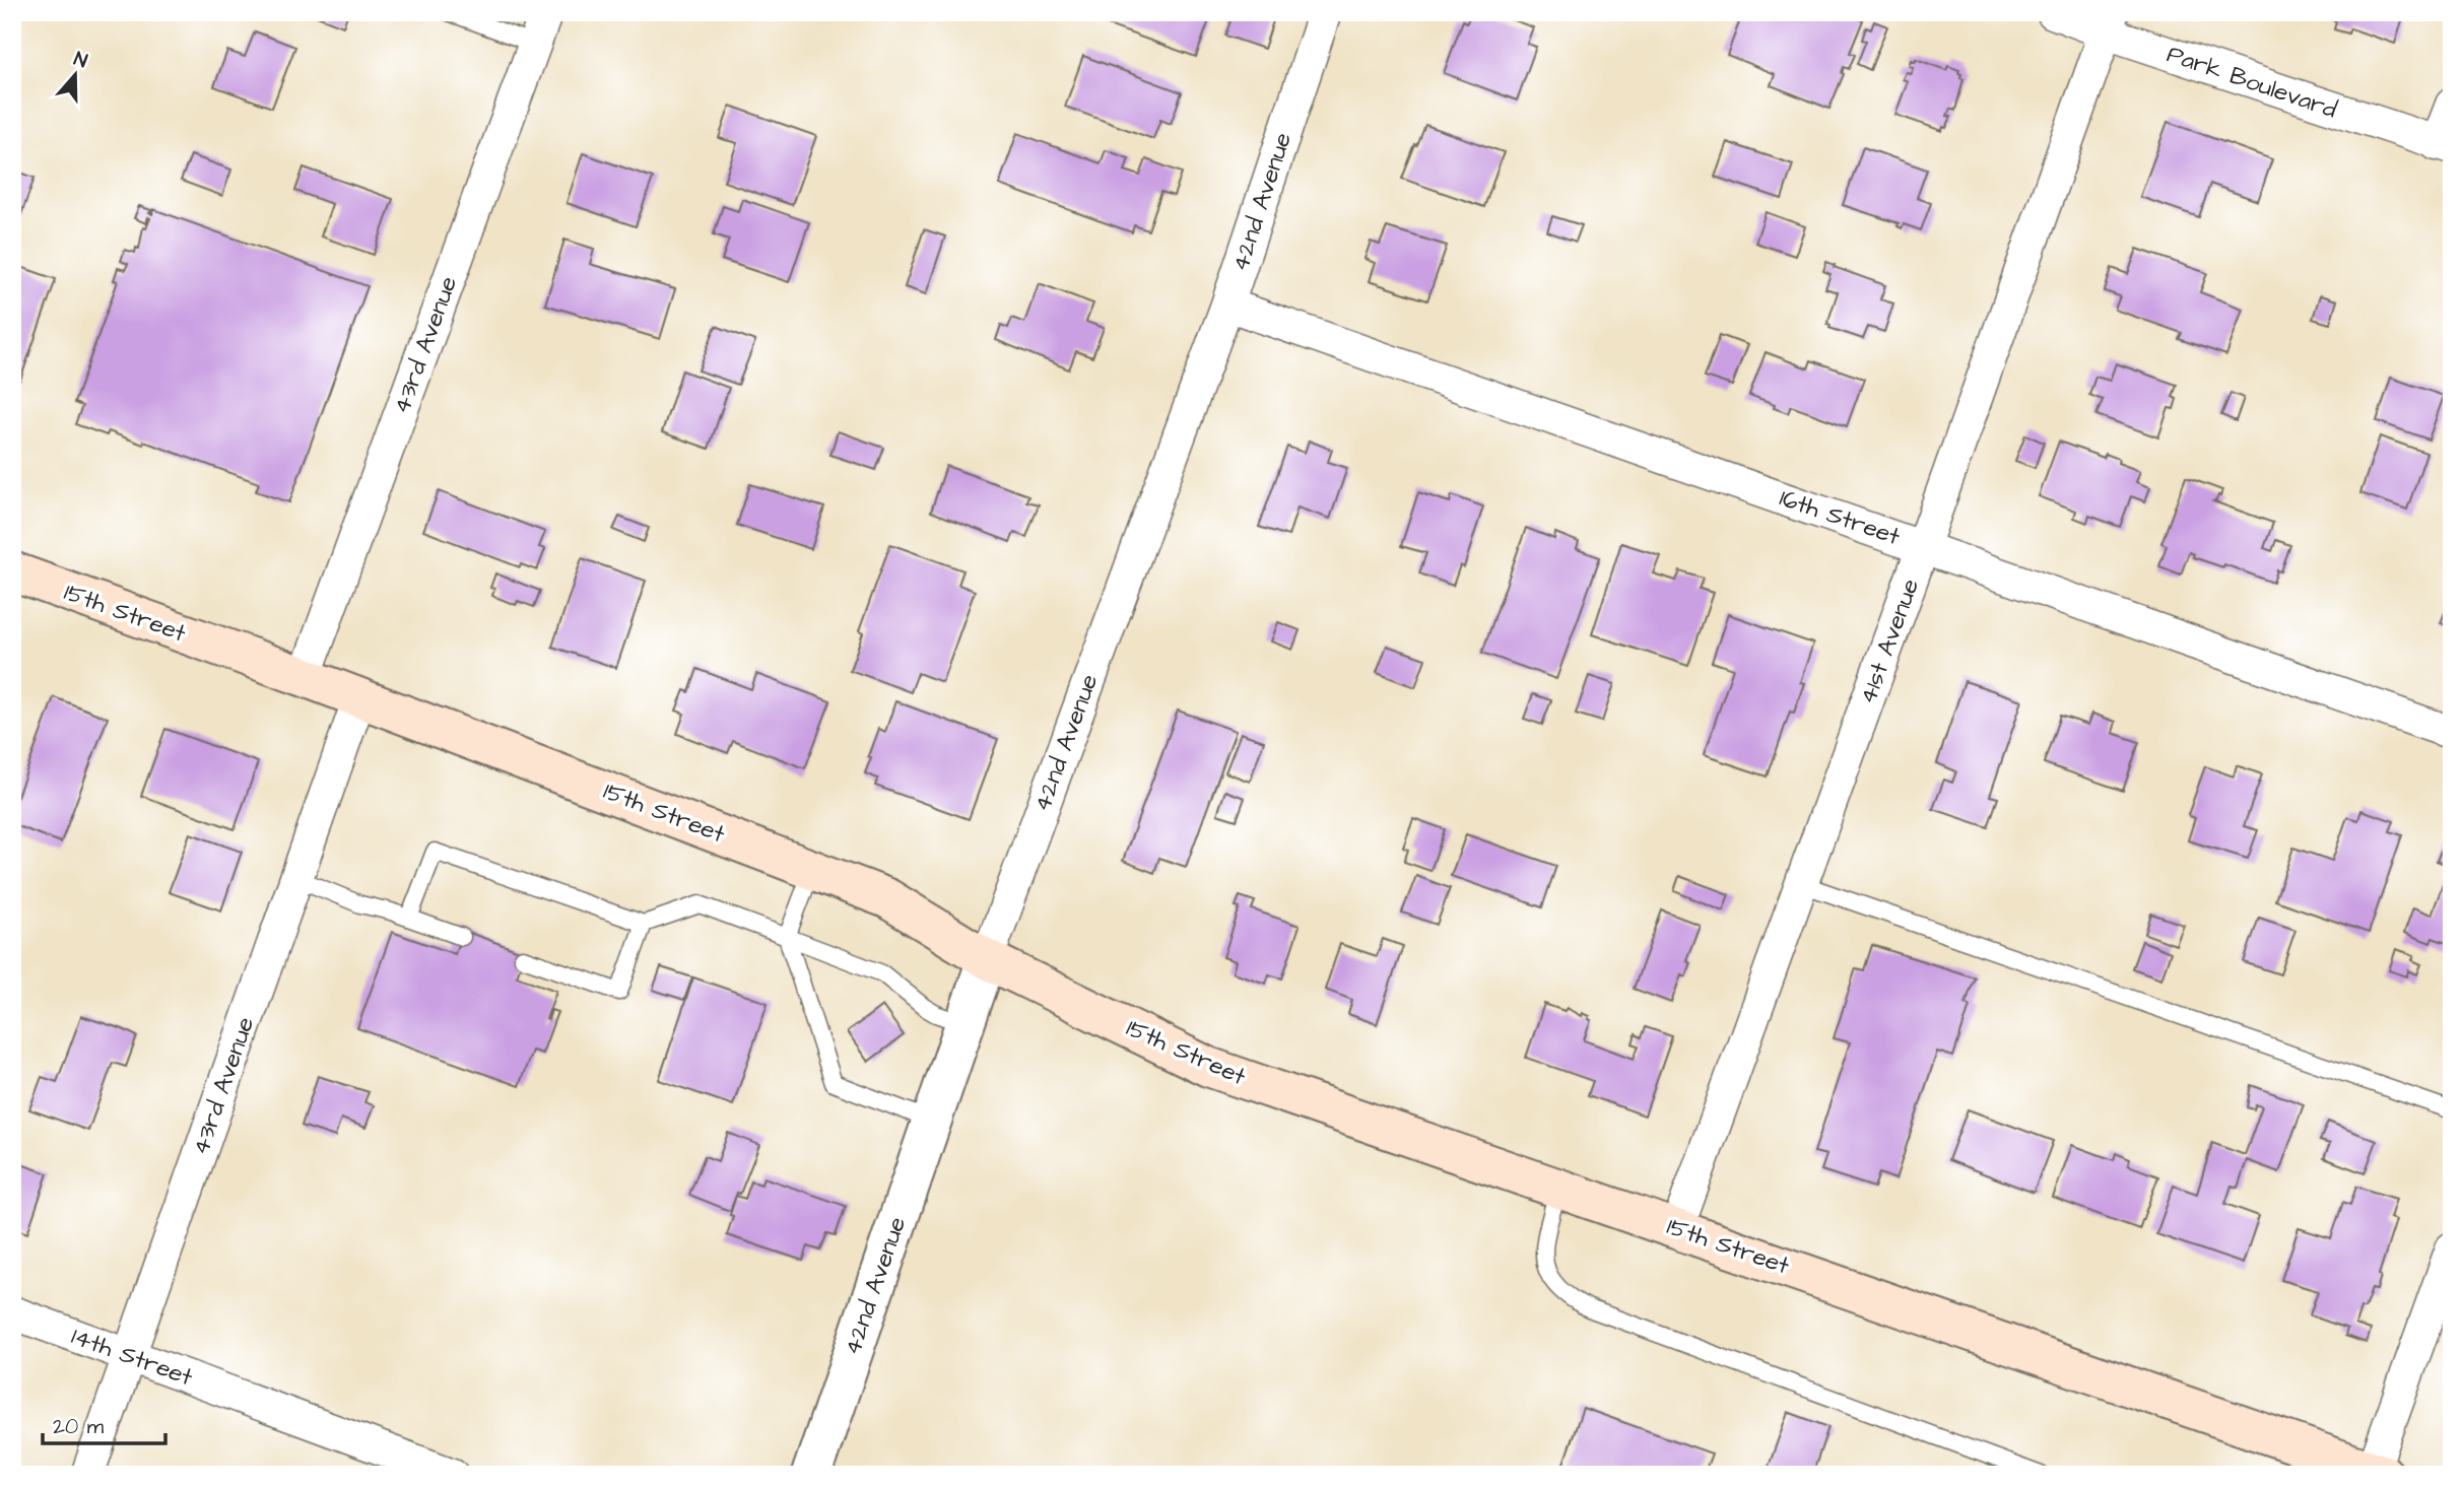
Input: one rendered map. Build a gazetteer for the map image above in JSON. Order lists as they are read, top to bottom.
{
  "streets": {
    "main road": ["15th Street"],
    "street": [
      "Park Boulevard",
      "42nd Avenue",
      "43rd Avenue",
      "16th Street",
      "41st Avenue",
      "14th Street"
    ]
  },
  "crossings": [
    ["Park Boulevard", "41st Avenue"],
    ["42nd Avenue", "16th Street"],
    ["42nd Avenue", "15th Street"],
    ["43rd Avenue", "15th Street"],
    ["43rd Avenue", "14th Street"],
    ["16th Street", "41st Avenue"],
    ["15th Street", "41st Avenue"]
  ],
  "scale_bar": "20 m",
  "north": "top"
}
